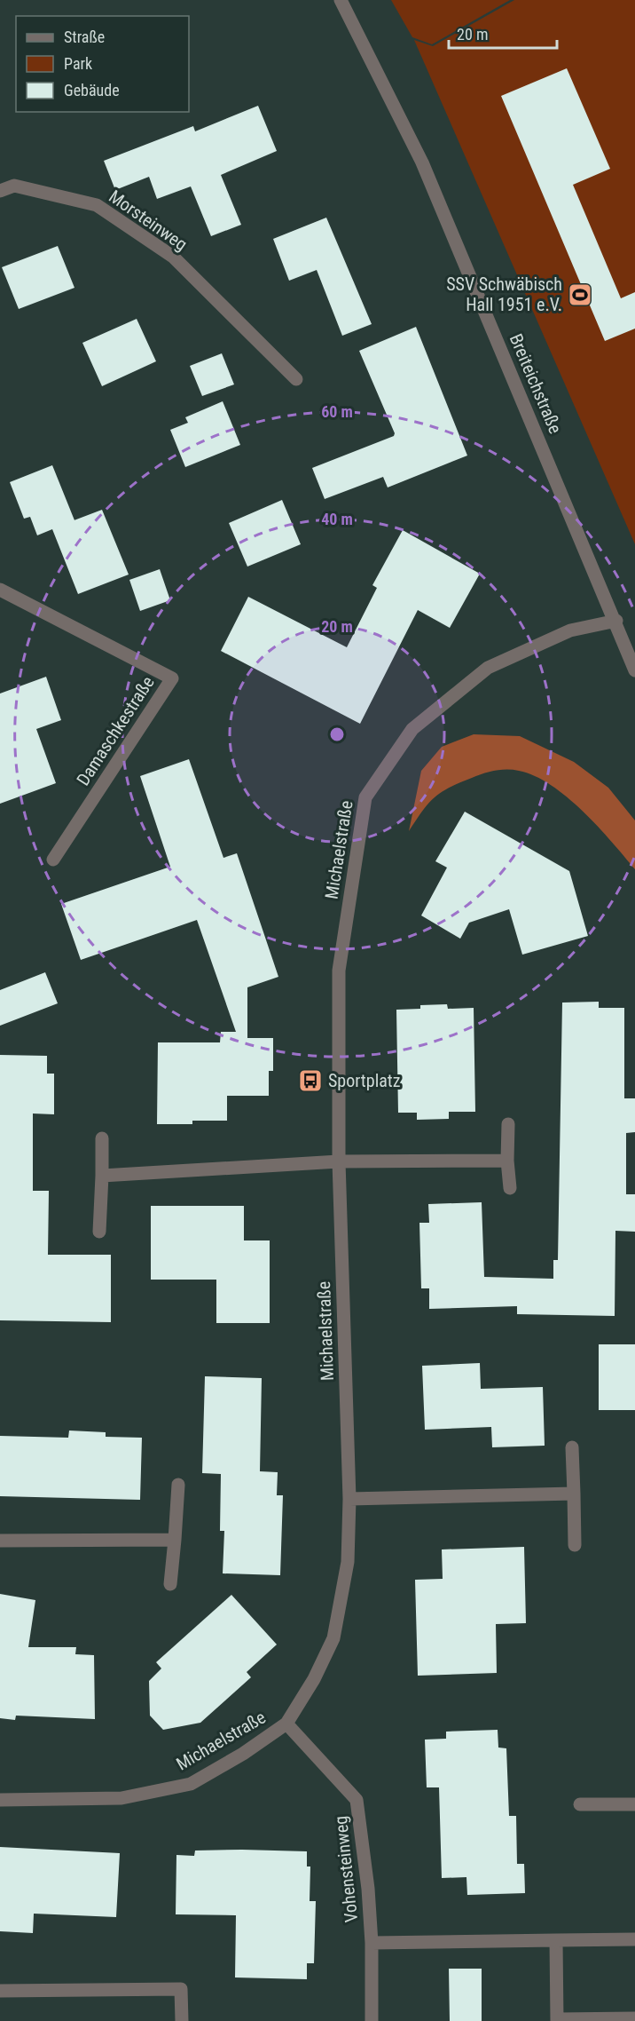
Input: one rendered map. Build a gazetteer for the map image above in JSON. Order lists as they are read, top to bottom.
{
  "streets": {
    "street": [
      "Morsteinweg",
      "Breiteichstraße",
      "Damaschkestraße",
      "Michaelstraße",
      "Vohensteinweg"
    ]
  },
  "crossings": [
    ["Breiteichstraße", "Michaelstraße"],
    ["Michaelstraße", "Vohensteinweg"]
  ],
  "places": {
    "sports": ["SSV Schwäbisch Hall 1951 e.V."],
    "bus stop": ["Sportplatz"]
  },
  "legend": ["Straße", "Park", "Gebäude"],
  "scale_bar": "20 m",
  "rings": ["60 m", "40 m", "20 m"]
}
